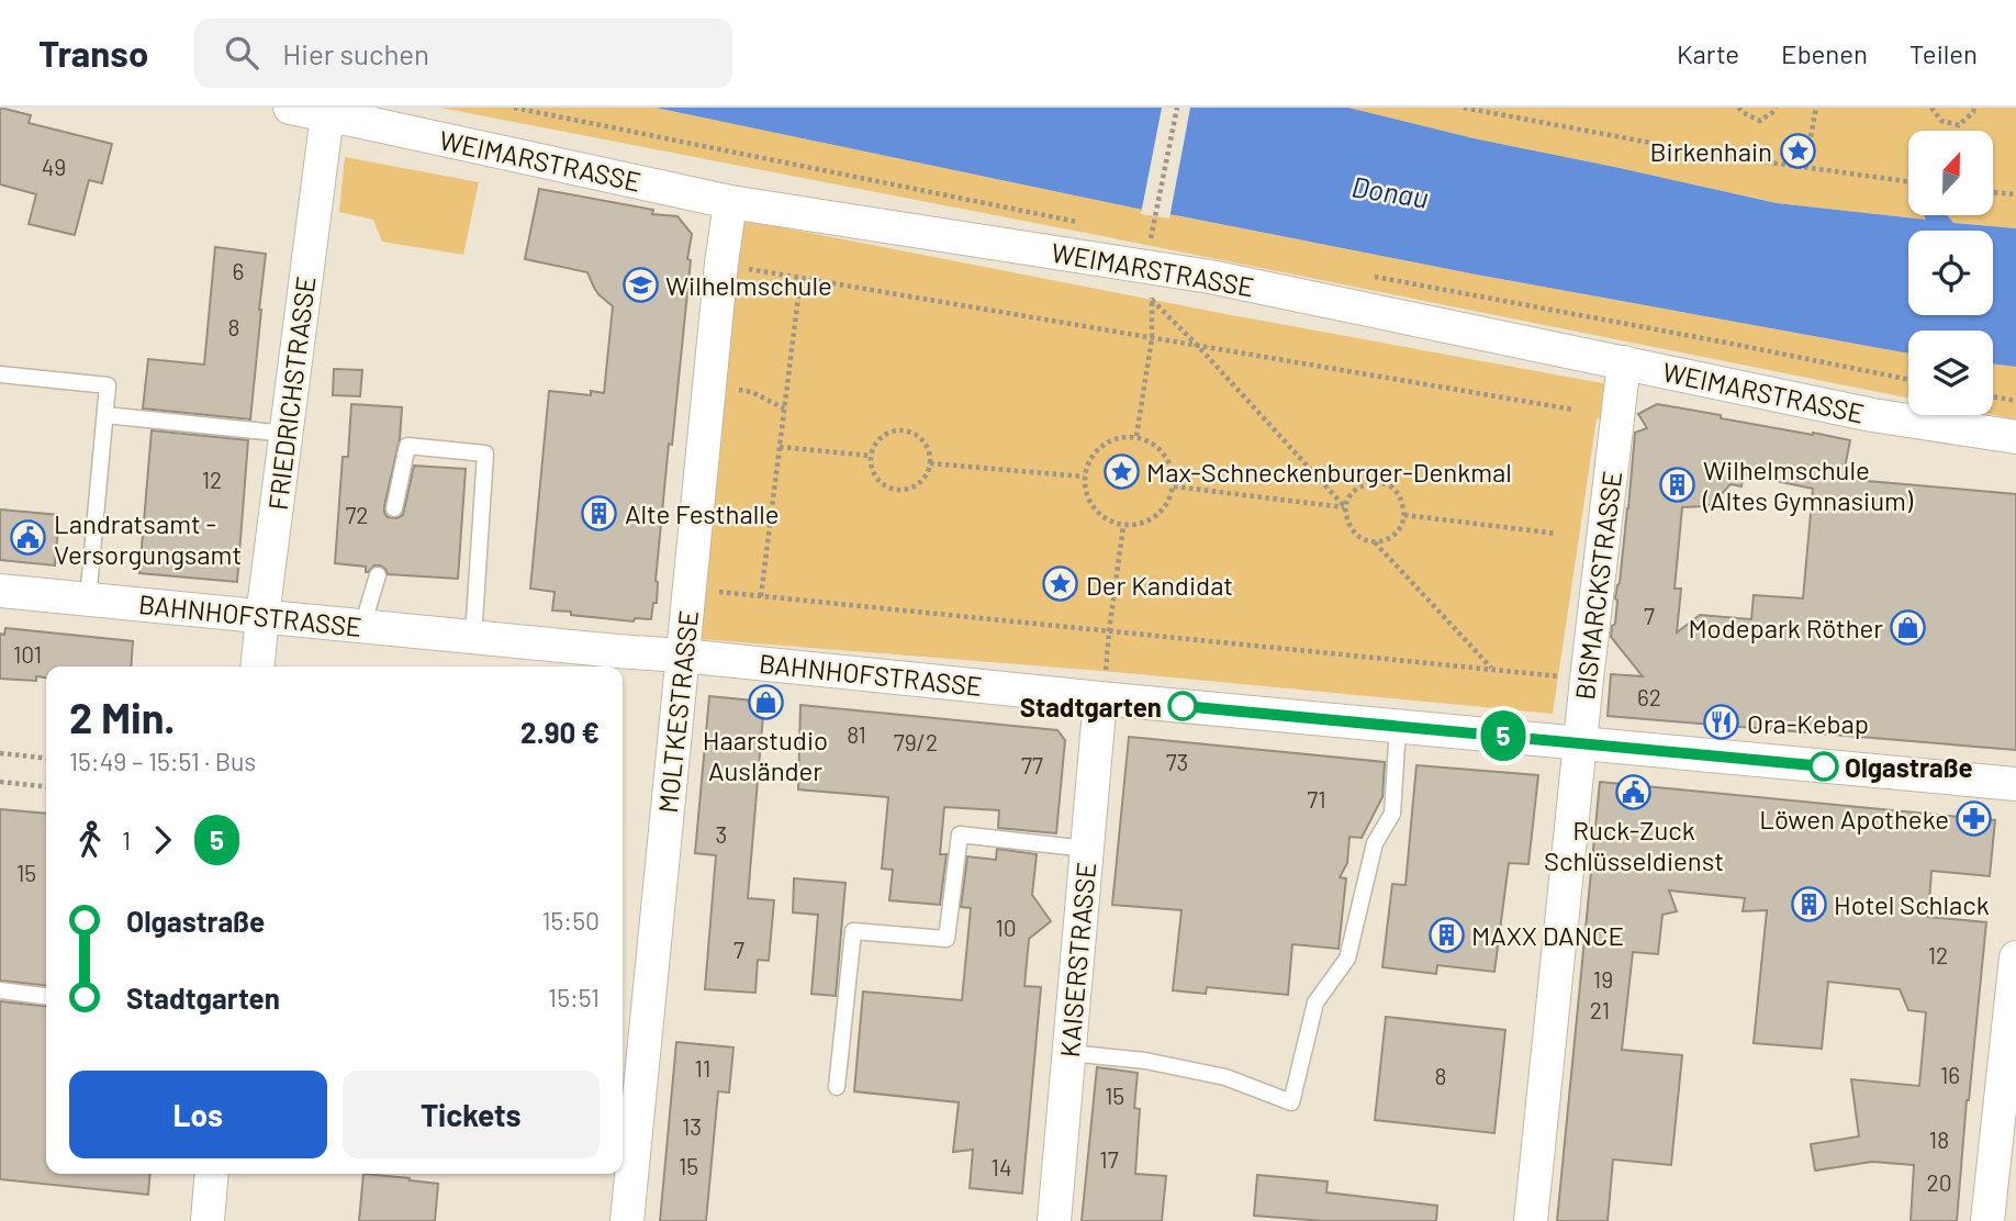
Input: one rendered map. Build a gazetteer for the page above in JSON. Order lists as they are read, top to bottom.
{
  "streets": {
    "street": [
      "WEIMARSTRASSE",
      "FRIEDRICHSTRASSE",
      "BISMARCKSTRASSE",
      "BAHNHOFSTRASSE",
      "MOLTKESTRASSE",
      "KAISERSTRASSE"
    ]
  },
  "crossings": [
    ["WEIMARSTRASSE", "FRIEDRICHSTRASSE"],
    ["WEIMARSTRASSE", "BISMARCKSTRASSE"],
    ["WEIMARSTRASSE", "MOLTKESTRASSE"],
    ["FRIEDRICHSTRASSE", "BAHNHOFSTRASSE"],
    ["BISMARCKSTRASSE", "BAHNHOFSTRASSE"],
    ["BAHNHOFSTRASSE", "MOLTKESTRASSE"],
    ["BAHNHOFSTRASSE", "KAISERSTRASSE"]
  ],
  "water": ["Donau"],
  "places": {
    "place": ["Birkenhain", "Max-Schneckenburger-Denkmal", "Der Kandidat"],
    "school or university": ["Wilhelmschule"],
    "building": [
      "Wilhelmschule (Altes Gymnasium)",
      "Alte Festhalle",
      "Hotel Schlack",
      "MAXX DANCE"
    ],
    "public building": ["Landratsamt - Versorgungsamt", "Ruck-Zuck Schlüsseldienst"],
    "shop": ["Modepark Röther", "Haarstudio Ausländer"],
    "other": ["Stadtgarten", "Olgastraße"],
    "restaurant": ["Ora-Kebap"],
    "pharmacy": ["Löwen Apotheke"]
  },
  "lines": ["bus line 5"],
  "house_numbers": [
    "49",
    "6",
    "8",
    "12",
    "72",
    "7",
    "101",
    "62",
    "81",
    "79/2",
    "73",
    "77",
    "71",
    "3",
    "15",
    "10",
    "7",
    "12",
    "19",
    "21",
    "11",
    "16",
    "8",
    "15",
    "13",
    "18",
    "17",
    "15",
    "14",
    "20"
  ],
  "north": "top",
  "page": {
    "header": "Transo",
    "search": "Hier suchen",
    "nav": ["Karte", "Ebenen", "Teilen"],
    "on_map": "5",
    "heading": ["2 Min.", "15:49 – 15:51 · Bus", "2.90 €"],
    "legs": ["1", "5"],
    "list": [
      {
        "name": "Olgastraße",
        "value": "15:50"
      },
      {
        "name": "Stadtgarten",
        "value": "15:51"
      }
    ],
    "buttons": ["Los", "Tickets"]
  }
}
